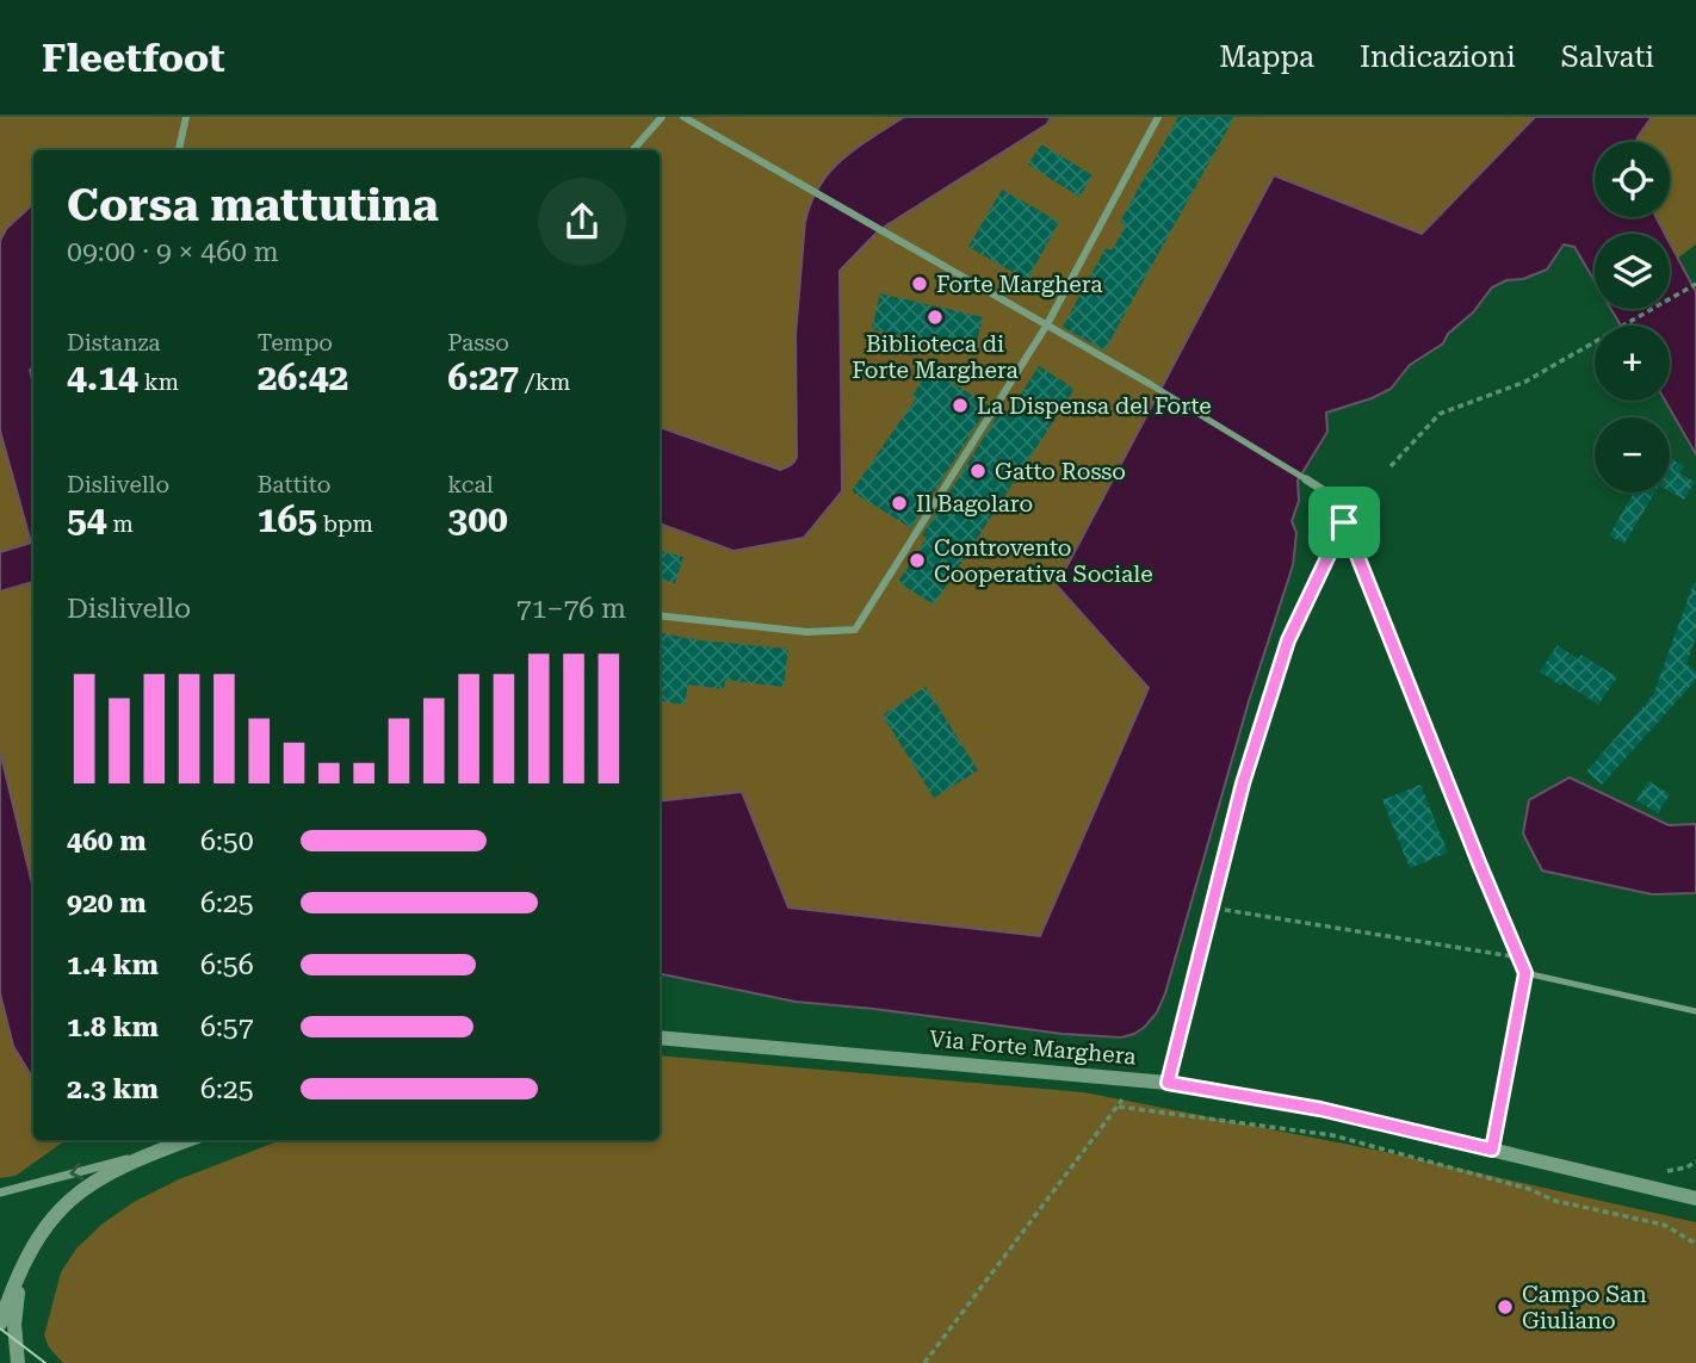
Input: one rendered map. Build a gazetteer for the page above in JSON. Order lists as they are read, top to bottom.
{
  "streets": {
    "street": ["Via Forte Marghera"]
  },
  "places": [
    "Forte Marghera",
    "Biblioteca di Forte Marghera",
    "La Dispensa del Forte",
    "Gatto Rosso",
    "Il Bagolaro",
    "Controvento Cooperativa Sociale",
    "Campo San Giuliano"
  ],
  "page": {
    "header": "Fleetfoot",
    "nav": ["Mappa", "Indicazioni", "Salvati"],
    "map_buttons": ["+", "−"],
    "heading": ["Corsa mattutina", "09:00 · 9 × 460 m"],
    "stats": [
      ["Distanza", "4.14 km"],
      ["Tempo", "26:42"],
      ["Passo", "6:27 /km"],
      ["Dislivello", "54 m"],
      ["Battito", "165 bpm"],
      ["kcal", "300"]
    ],
    "chart": ["Dislivello", "71–76 m"],
    "list": [
      {
        "name": "460 m",
        "note": "6:50"
      },
      {
        "name": "920 m",
        "note": "6:25"
      },
      {
        "name": "1.4 km",
        "note": "6:56"
      },
      {
        "name": "1.8 km",
        "note": "6:57"
      },
      {
        "name": "2.3 km",
        "note": "6:25"
      }
    ]
  }
}
